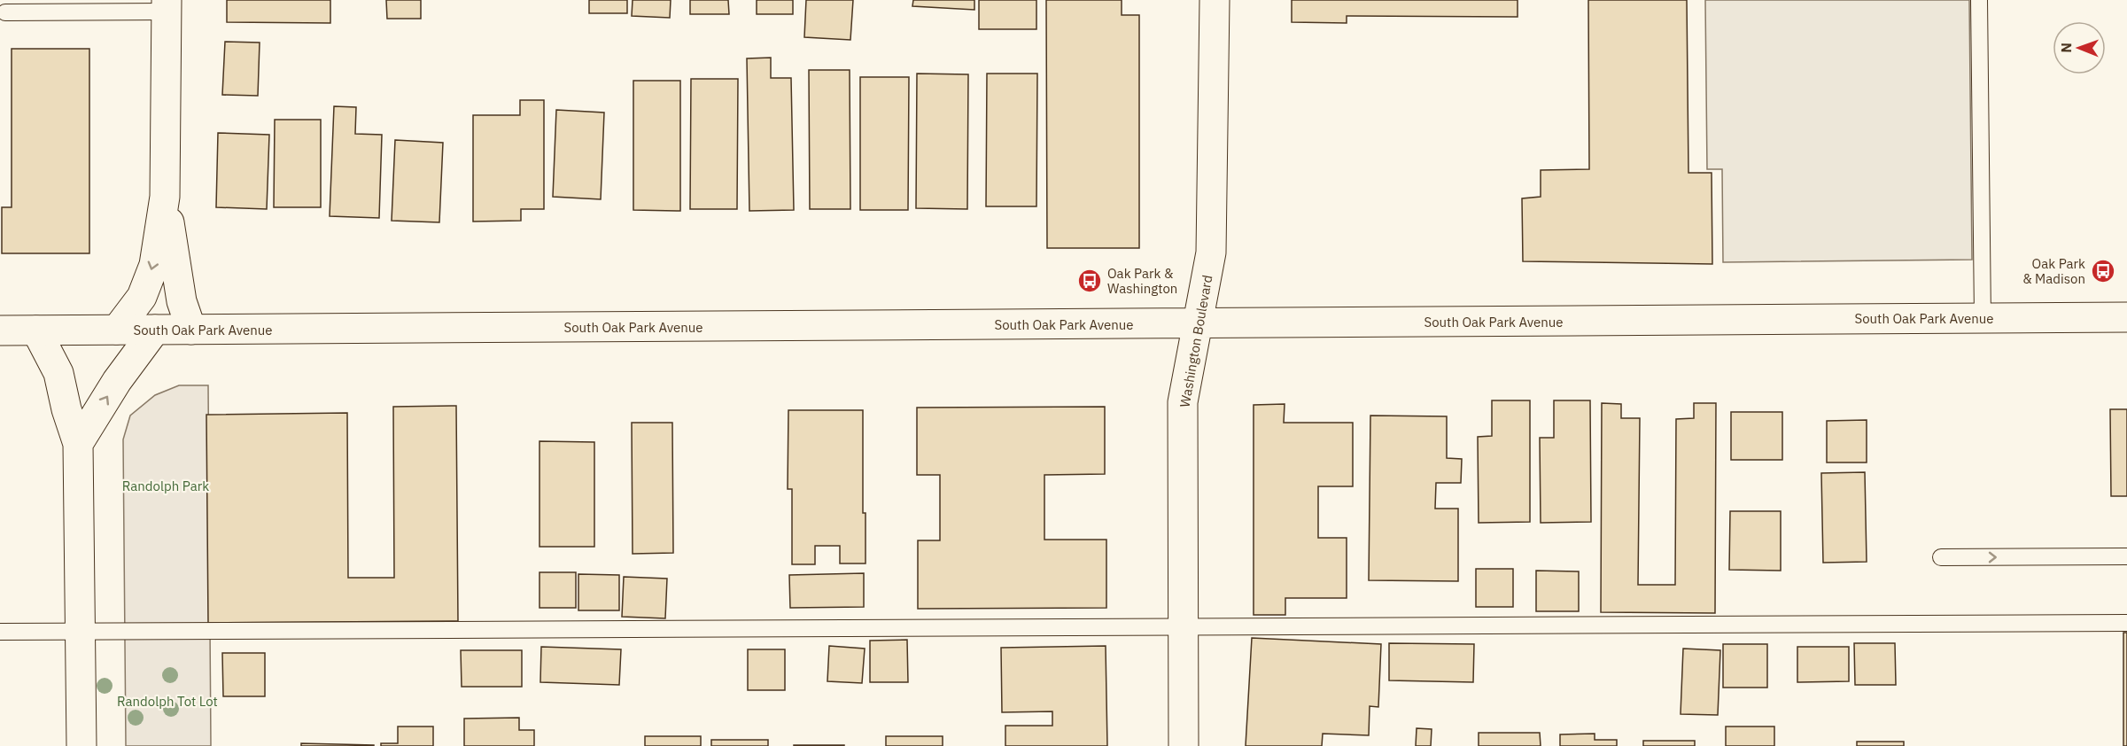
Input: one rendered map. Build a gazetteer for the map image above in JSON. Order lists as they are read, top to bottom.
{
  "streets": {
    "street": ["South Oak Park Avenue", "Washington Boulevard"]
  },
  "crossings": [
    ["South Oak Park Avenue", "Washington Boulevard"]
  ],
  "parks": ["Randolph Park", "Randolph Tot Lot"],
  "places": {
    "bus stop": ["Oak Park & Madison", "Oak Park & Washington"]
  },
  "north": "left"
}
